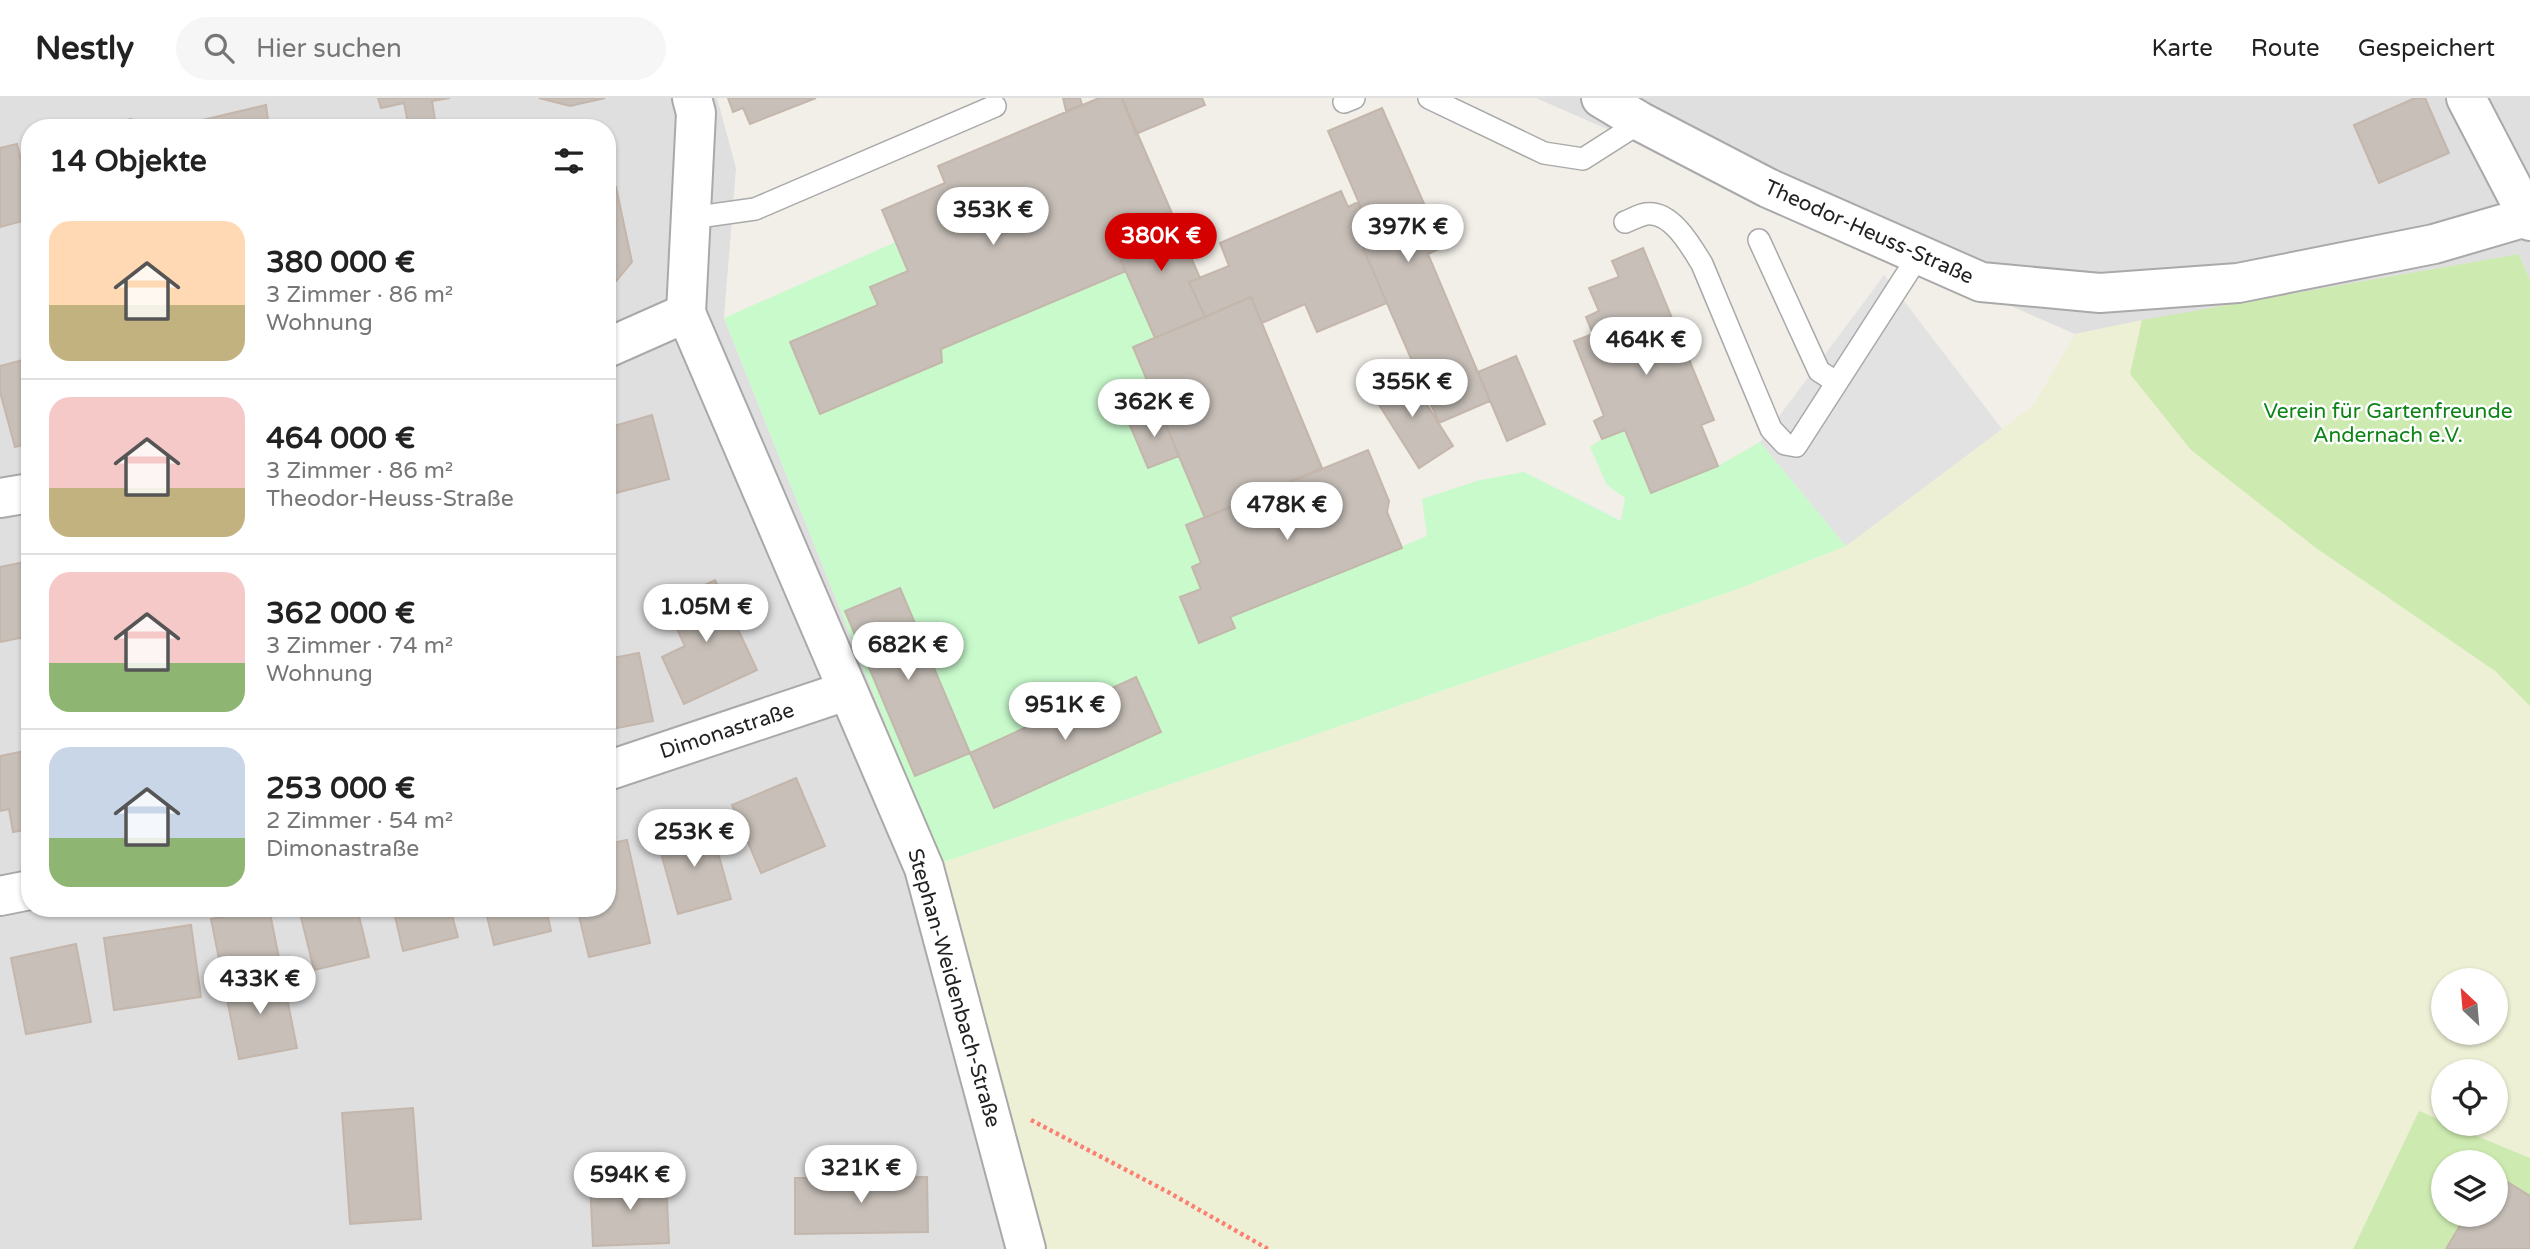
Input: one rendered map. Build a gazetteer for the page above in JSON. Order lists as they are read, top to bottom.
{
  "streets": {
    "street": ["Theodor-Heuss-Straße", "Dimonastraße", "Stephan-Weidenbach-Straße"]
  },
  "crossings": [
    ["Dimonastraße", "Stephan-Weidenbach-Straße"]
  ],
  "parks": ["Verein für Gartenfreunde Andernach e.V."],
  "north": "top left",
  "page": {
    "header": "Nestly",
    "search": "Hier suchen",
    "nav": ["Karte", "Route", "Gespeichert"],
    "heading": "14 Objekte",
    "price": [
      "353K €",
      "397K €",
      "380K €",
      "464K €",
      "355K €",
      "362K €",
      "478K €",
      "1.05M €",
      "682K €",
      "951K €",
      "253K €",
      "433K €",
      "321K €",
      "594K €"
    ],
    "list": [
      {
        "name": "380 000 €",
        "note": "3 Zimmer · 86 m² · Wohnung"
      },
      {
        "name": "464 000 €",
        "note": "3 Zimmer · 86 m² · Theodor-Heuss-Straße"
      },
      {
        "name": "362 000 €",
        "note": "3 Zimmer · 74 m² · Wohnung"
      },
      {
        "name": "253 000 €",
        "note": "2 Zimmer · 54 m² · Dimonastraße"
      }
    ]
  }
}
